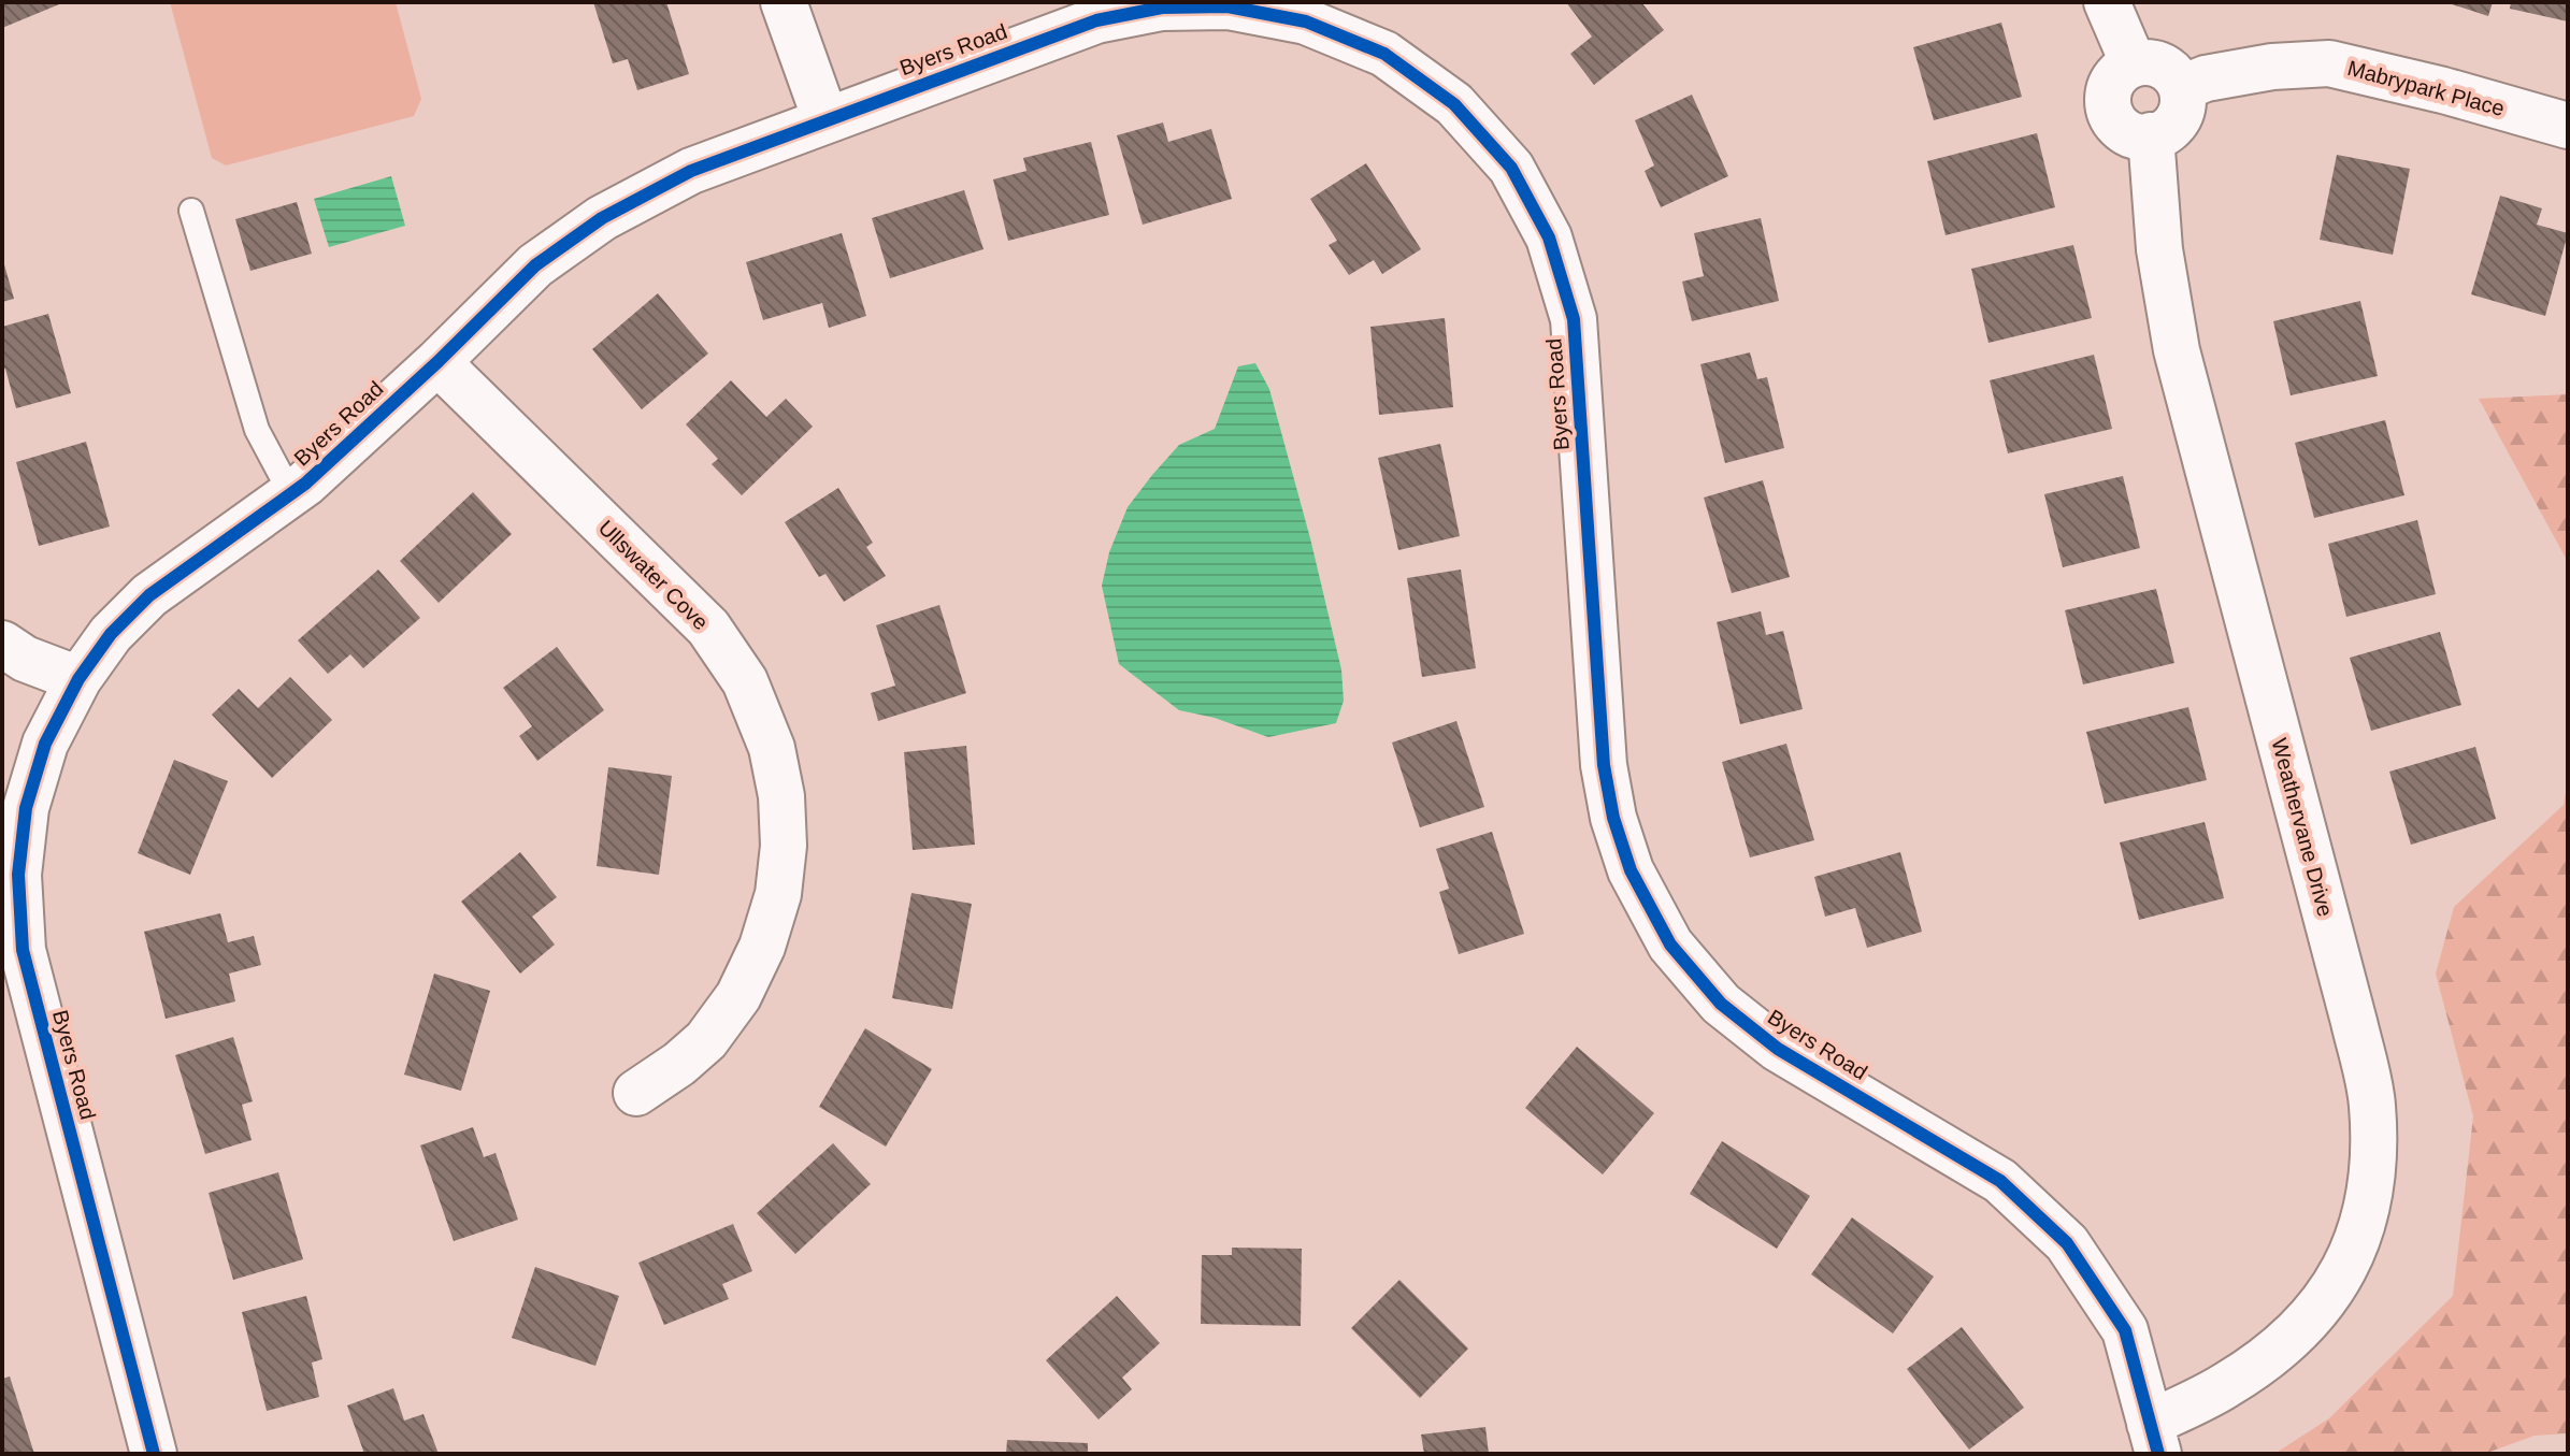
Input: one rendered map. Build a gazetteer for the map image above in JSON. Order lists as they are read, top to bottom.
{
  "streets": {
    "street": [
      "Byers Road",
      "Mabrypark Place",
      "Ullswater Cove",
      "Weathervane Drive"
    ]
  },
  "crossings": [
    ["Byers Road", "Ullswater Cove"],
    ["Byers Road", "Weathervane Drive"],
    ["Mabrypark Place", "Weathervane Drive"]
  ]
}
